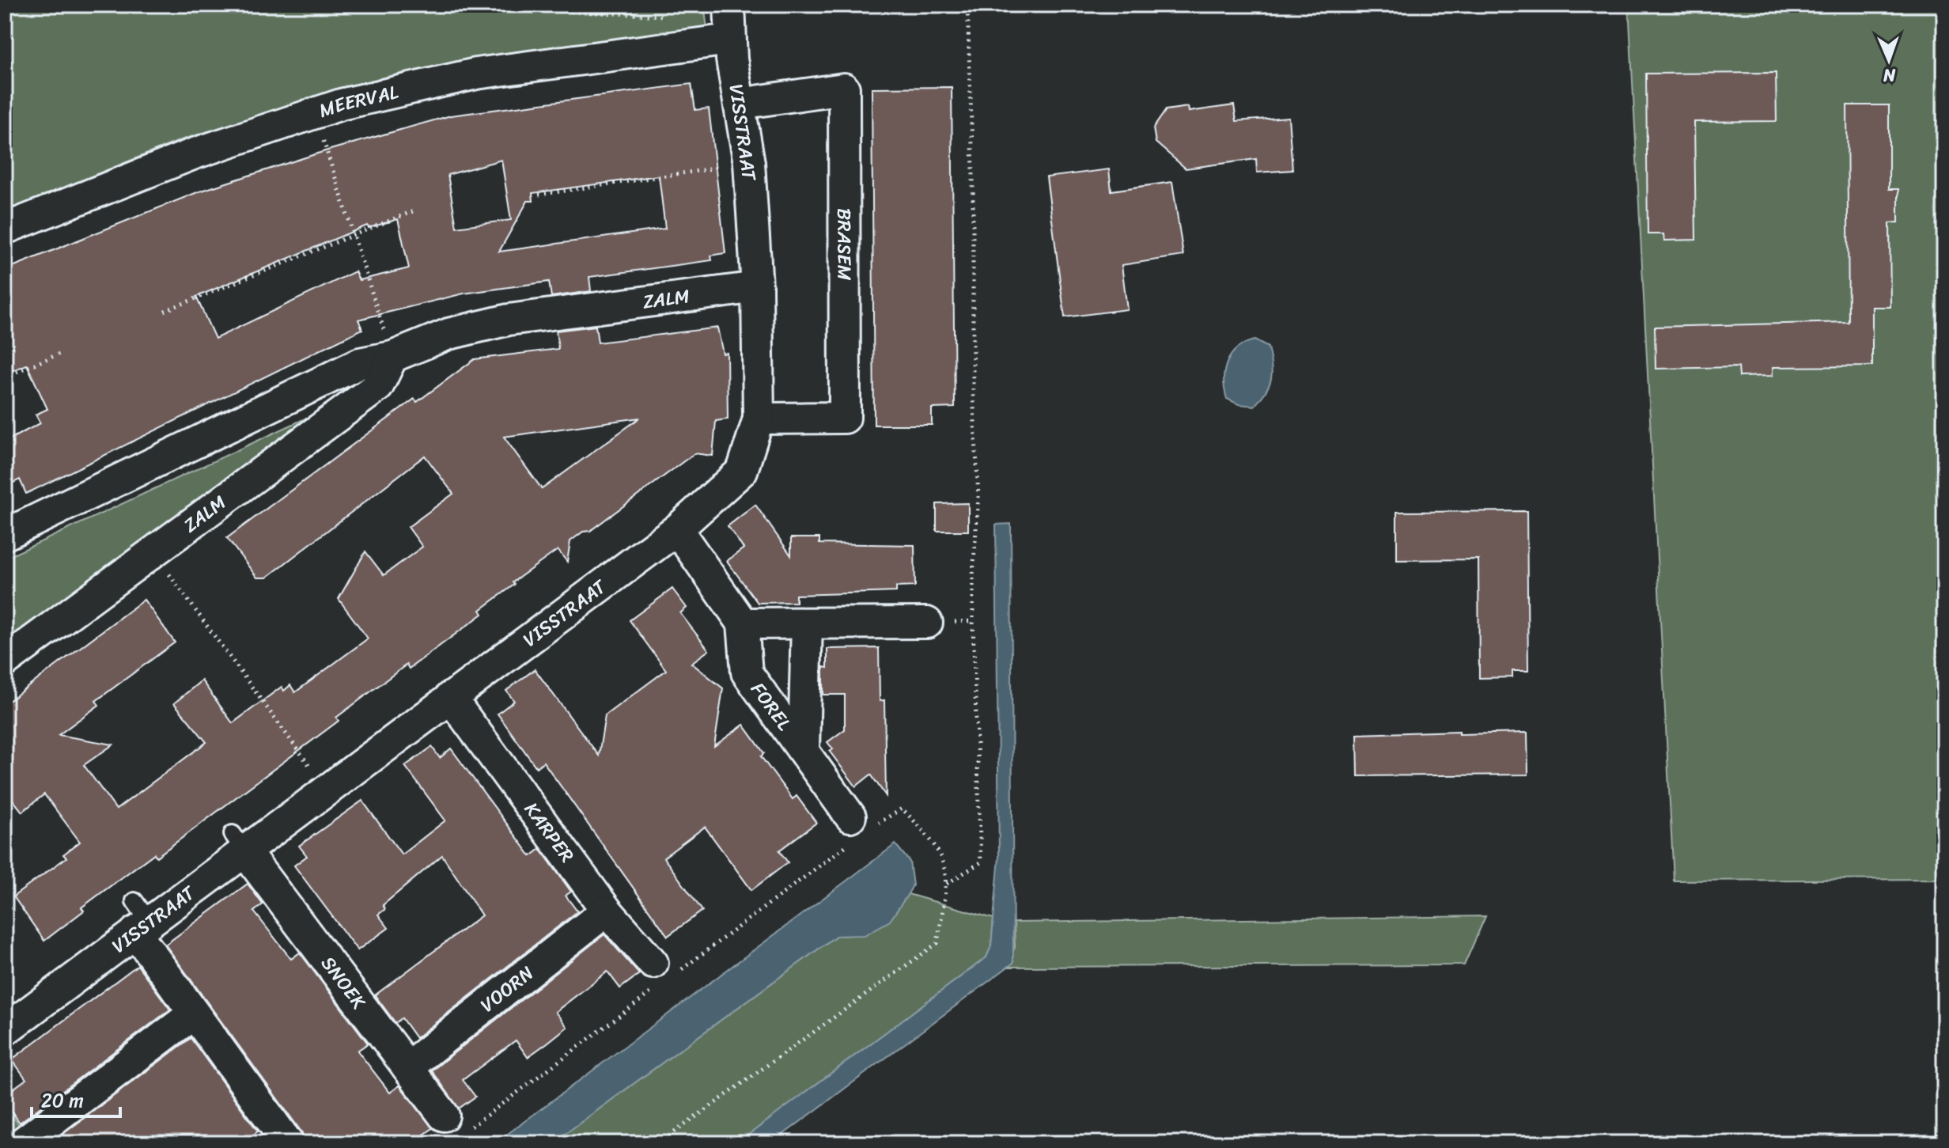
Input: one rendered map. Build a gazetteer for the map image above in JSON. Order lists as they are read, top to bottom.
{
  "streets": {
    "street": [
      "MEERVAL",
      "VISSTRAAT",
      "BRASEM",
      "ZALM",
      "FOREL",
      "KARPER",
      "SNOEK",
      "VOORN"
    ]
  },
  "crossings": [
    ["MEERVAL", "VISSTRAAT"],
    ["VISSTRAAT", "BRASEM"],
    ["VISSTRAAT", "ZALM"],
    ["VISSTRAAT", "KARPER"],
    ["VISSTRAAT", "SNOEK"],
    ["KARPER", "VOORN"],
    ["SNOEK", "VOORN"]
  ],
  "scale_bar": "20 m",
  "north": "bottom"
}
